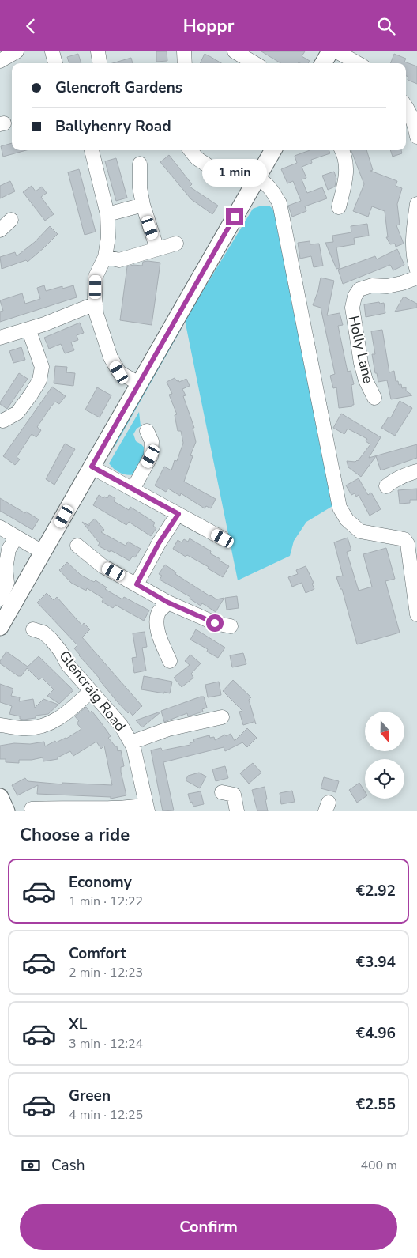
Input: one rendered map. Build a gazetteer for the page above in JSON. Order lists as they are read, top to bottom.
{
  "streets": {
    "street": ["Holly Lane", "Glencraig Road"]
  },
  "north": "bottom",
  "page": {
    "header": "Hoppr",
    "banner": ["Glencroft Gardens", "Ballyhenry Road"],
    "bubble": "1 min",
    "heading": "Choose a ride",
    "list": [
      {
        "name": "Economy",
        "note": "1 min · 12:22",
        "value": "€2.92"
      },
      {
        "name": "Comfort",
        "note": "2 min · 12:23",
        "value": "€3.94"
      },
      {
        "name": "XL",
        "note": "3 min · 12:24",
        "value": "€4.96"
      },
      {
        "name": "Green",
        "note": "4 min · 12:25",
        "value": "€2.55"
      }
    ],
    "pay": ["Cash", "400 m"],
    "buttons": "Confirm"
  }
}
